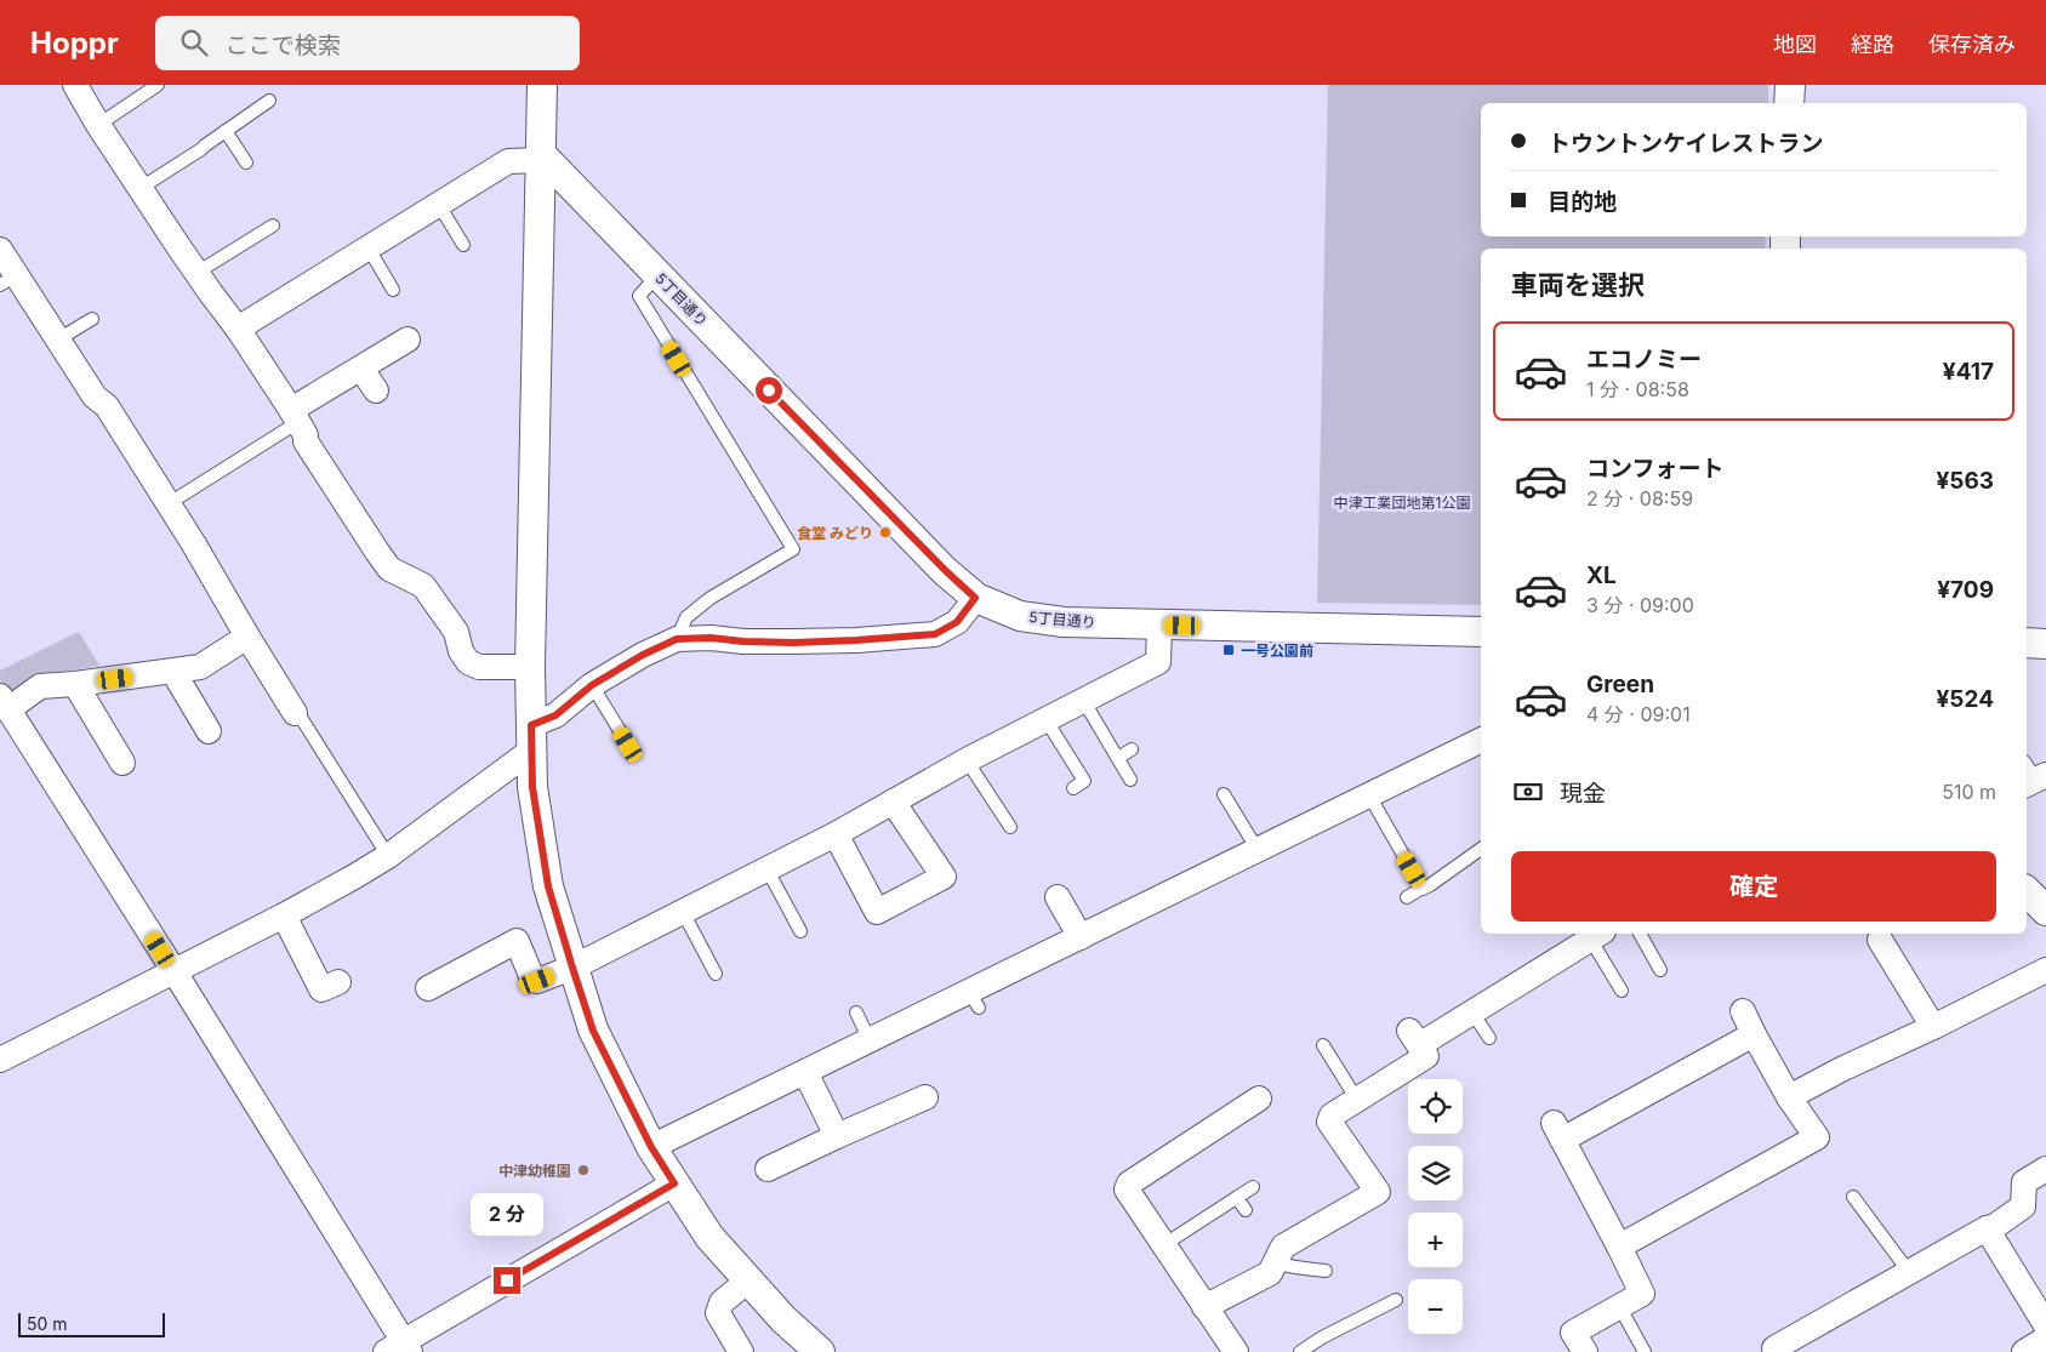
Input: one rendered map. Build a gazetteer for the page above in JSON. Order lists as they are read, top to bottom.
{
  "streets": {
    "street": ["5丁目通り"]
  },
  "parks": ["中津工業団地第1公園"],
  "places": {
    "other": ["食堂 みどり", "中津幼稚園"],
    "transit": ["一号公園前"]
  },
  "scale_bar": "50 m",
  "page": {
    "header": "Hoppr",
    "search": "ここで検索",
    "nav": ["地図", "経路", "保存済み"],
    "banner": ["トウントンケイレストラン", "目的地"],
    "heading": "車両を選択",
    "list": [
      {
        "name": "エコノミー",
        "note": "1 分 · 08:58",
        "value": "¥417"
      },
      {
        "name": "コンフォート",
        "note": "2 分 · 08:59",
        "value": "¥563"
      },
      {
        "name": "XL",
        "note": "3 分 · 09:00",
        "value": "¥709"
      },
      {
        "name": "Green",
        "note": "4 分 · 09:01",
        "value": "¥524"
      }
    ],
    "pay": ["現金", "510 m"],
    "buttons": "確定",
    "map_buttons": ["+", "−"],
    "bubble": "2 分",
    "scale": "50 m"
  }
}
